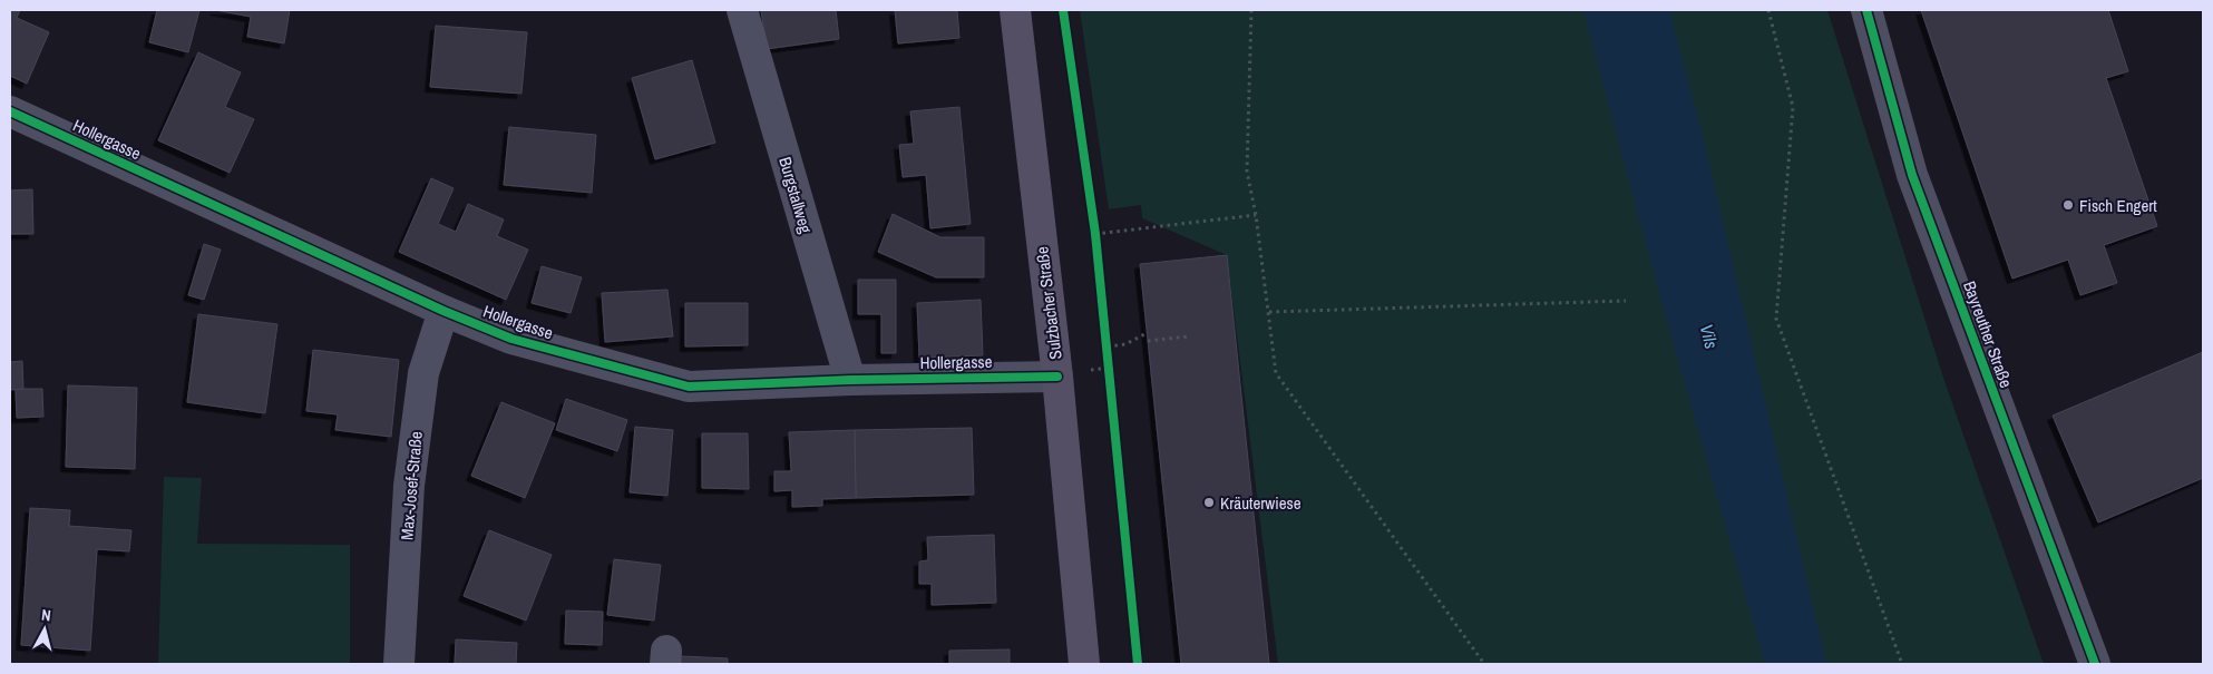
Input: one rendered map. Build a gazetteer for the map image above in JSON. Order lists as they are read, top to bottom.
{
  "streets": {
    "main road": ["Sulzbacher Straße"],
    "street": [
      "Hollergasse",
      "Burgstallweg",
      "Bayreuther Straße",
      "Max-Josef-Straße"
    ]
  },
  "crossings": [
    ["Hollergasse", "Burgstallweg"],
    ["Hollergasse", "Sulzbacher Straße"],
    ["Hollergasse", "Max-Josef-Straße"]
  ],
  "water": ["Vils"],
  "places": ["Fisch Engert", "Kräuterwiese"],
  "north": "top"
}
